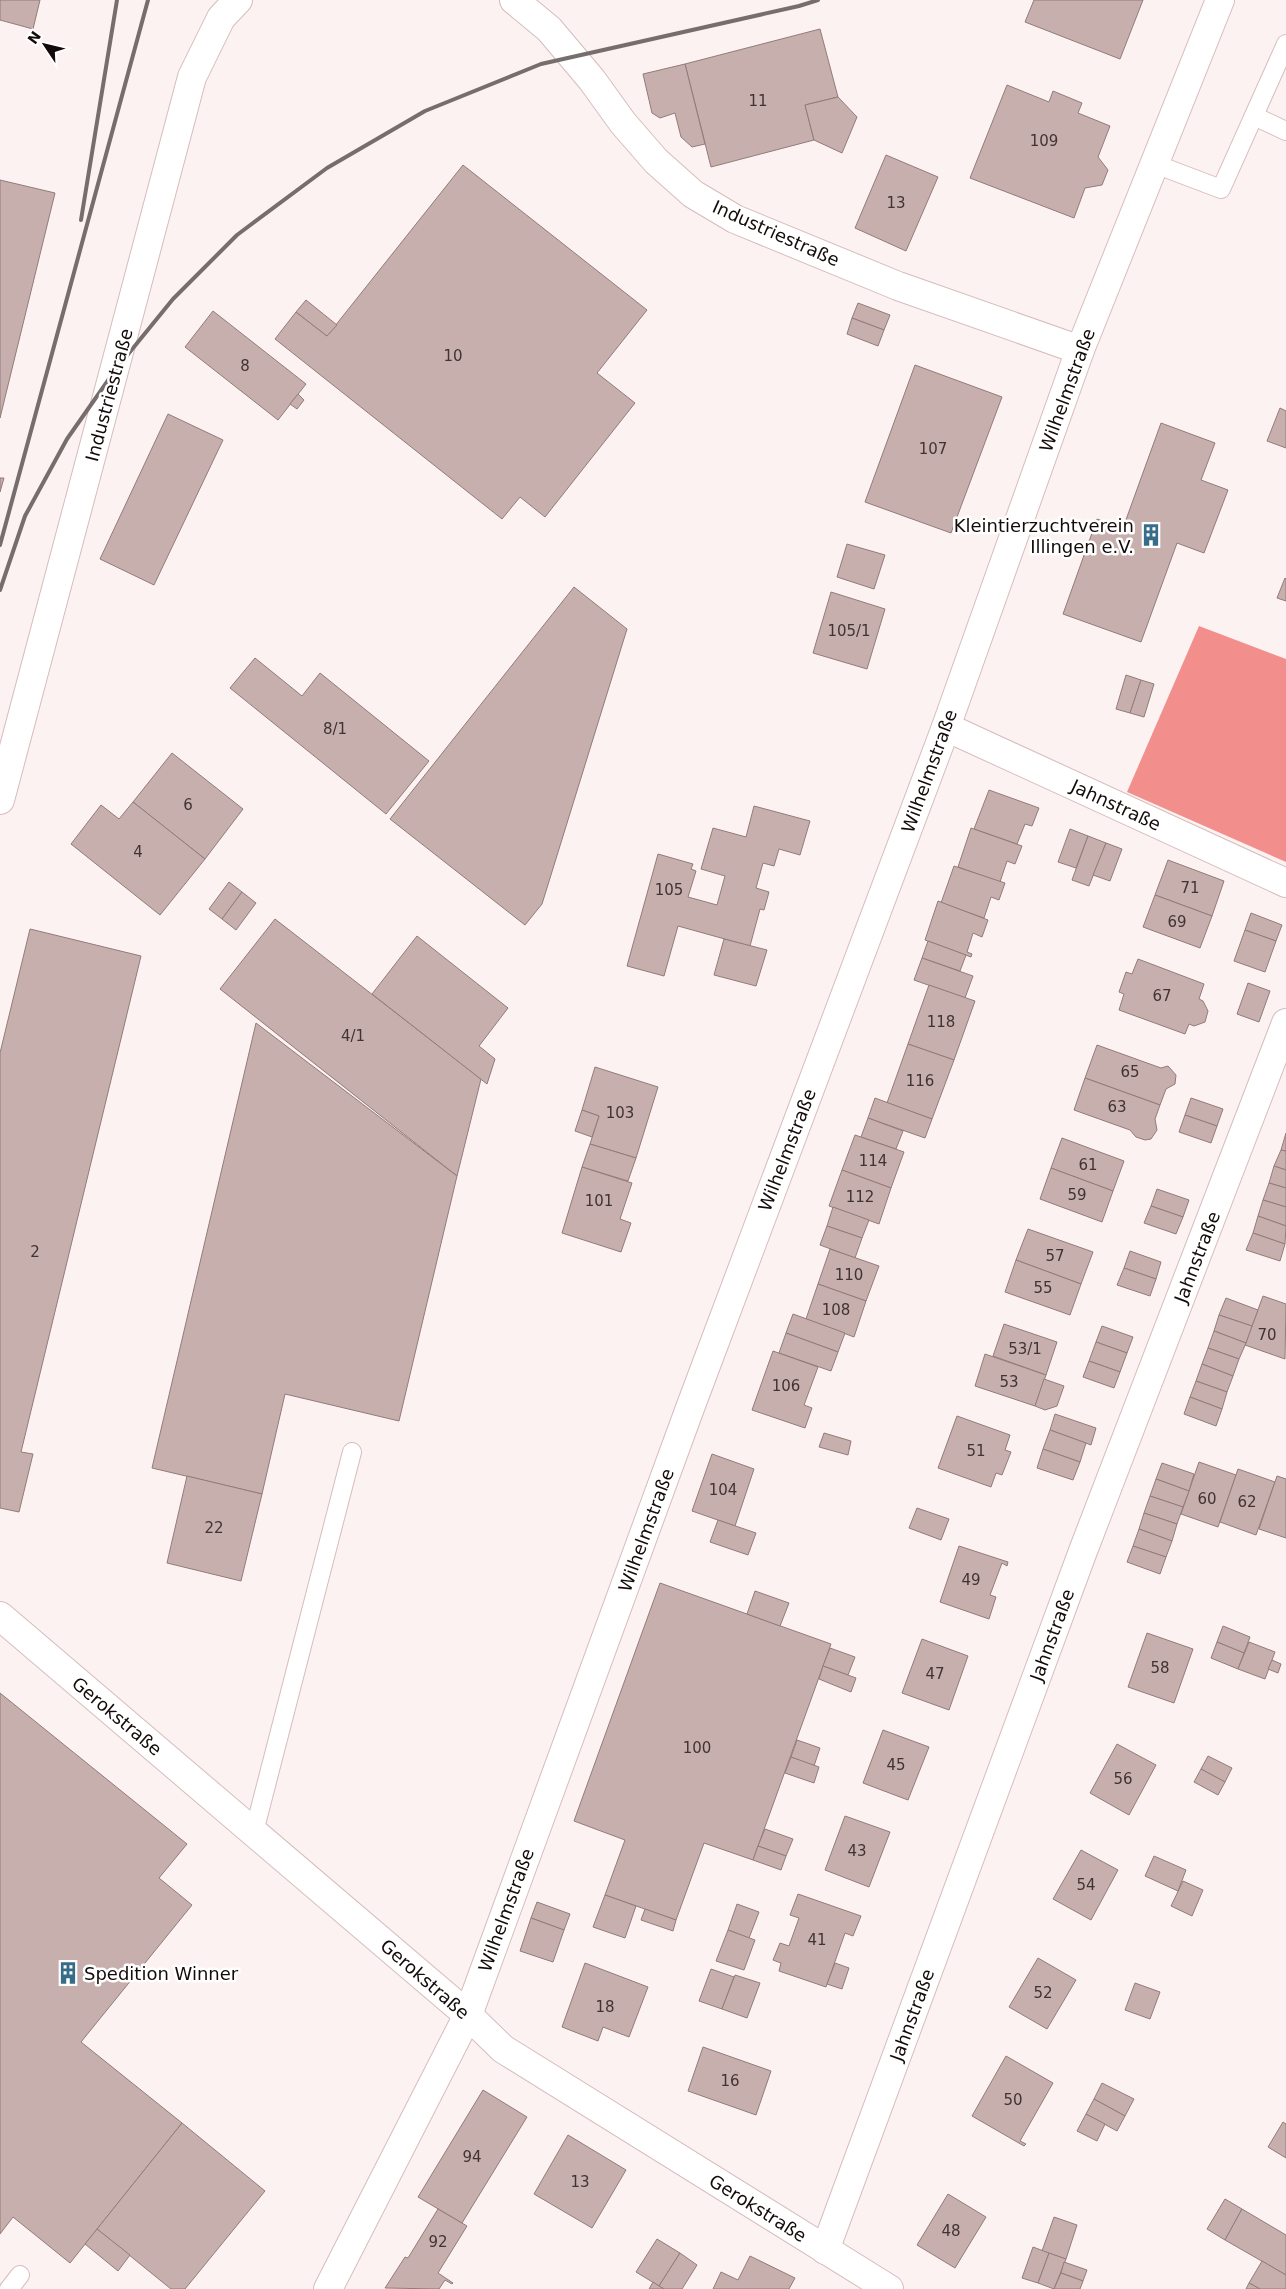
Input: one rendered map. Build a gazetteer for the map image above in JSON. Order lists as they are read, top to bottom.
{
  "streets": {
    "street": [
      "Industriestraße",
      "Wilhelmstraße",
      "Jahnstraße",
      "Gerokstraße"
    ]
  },
  "crossings": [
    ["Industriestraße", "Wilhelmstraße"],
    ["Wilhelmstraße", "Jahnstraße"],
    ["Wilhelmstraße", "Gerokstraße"],
    ["Jahnstraße", "Gerokstraße"]
  ],
  "places": {
    "building": ["Kleintierzuchtverein Illingen e.V.", "Spedition Winner"]
  },
  "house_numbers": [
    "11",
    "109",
    "13",
    "10",
    "8",
    "107",
    "105/1",
    "8/1",
    "6",
    "4",
    "71",
    "105",
    "69",
    "67",
    "118",
    "4/1",
    "65",
    "116",
    "63",
    "103",
    "114",
    "61",
    "59",
    "112",
    "101",
    "2",
    "57",
    "110",
    "55",
    "108",
    "70",
    "53/1",
    "53",
    "106",
    "51",
    "104",
    "60",
    "62",
    "22",
    "49",
    "58",
    "47",
    "100",
    "45",
    "56",
    "43",
    "54",
    "41",
    "52",
    "18",
    "16",
    "50",
    "94",
    "13",
    "48",
    "92"
  ],
  "north": "top left"
}
